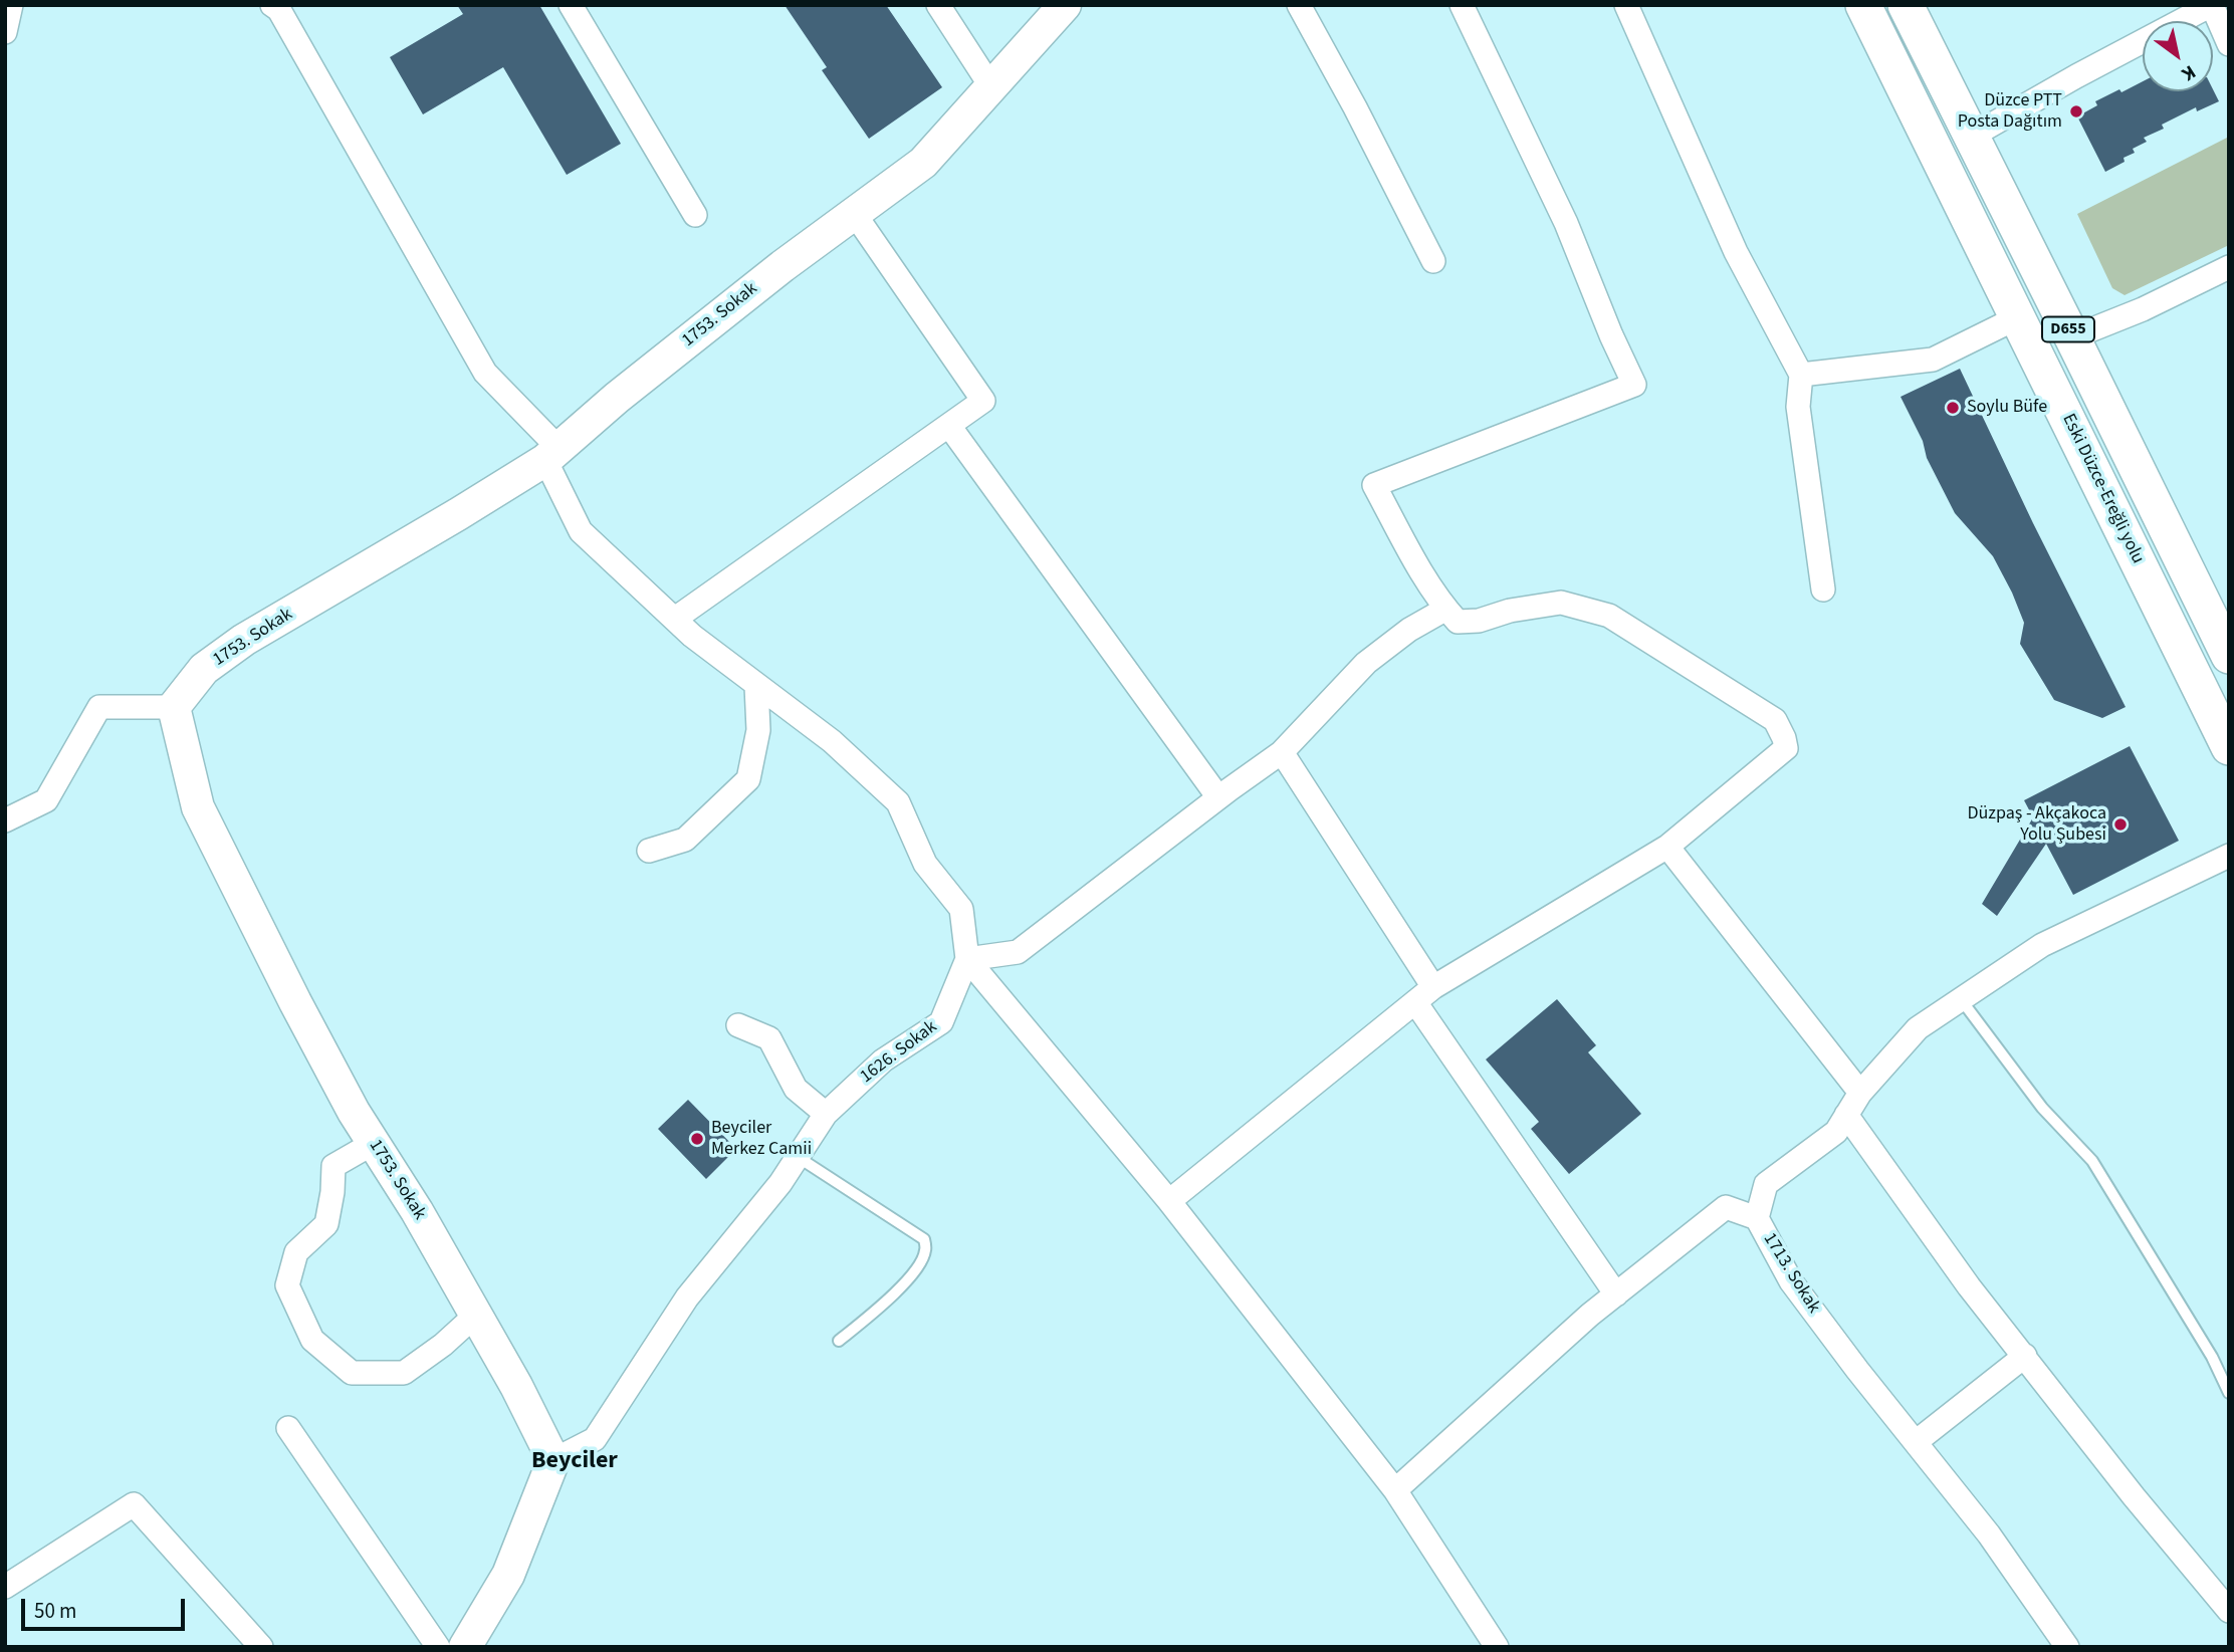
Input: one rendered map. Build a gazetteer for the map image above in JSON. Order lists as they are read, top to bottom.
{
  "streets": {
    "main road": ["D655", "Eski Düzce-Ereğli yolu"],
    "street": ["1753. Sokak", "1626. Sokak", "1713. Sokak"]
  },
  "crossings": [
    ["1753. Sokak", "1626. Sokak"]
  ],
  "districts": ["Beyciler"],
  "places": [
    "Düzce PTT Posta Dağıtım",
    "Soylu Büfe",
    "Düzpaş - Akçakoca Yolu Şubesi",
    "Beyciler Merkez Camii"
  ],
  "scale_bar": "50 m",
  "north": "bottom right"
}
